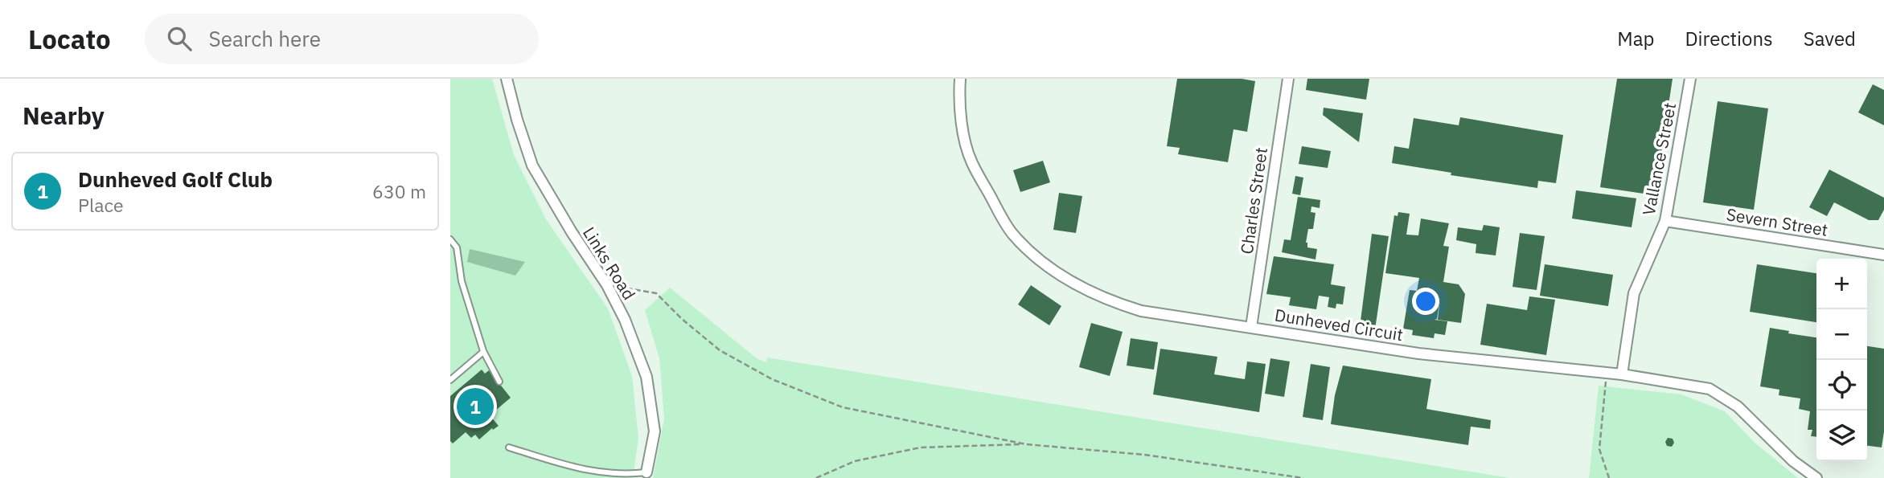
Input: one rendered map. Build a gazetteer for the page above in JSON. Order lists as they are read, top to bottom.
{
  "streets": {
    "street": [
      "Vallance Street",
      "Charles Street",
      "Severn Street",
      "Links Road",
      "Dunheved Circuit"
    ]
  },
  "crossings": [
    ["Vallance Street", "Severn Street"],
    ["Vallance Street", "Dunheved Circuit"],
    ["Charles Street", "Dunheved Circuit"]
  ],
  "page": {
    "header": "Locato",
    "search": "Search here",
    "nav": ["Map", "Directions", "Saved"],
    "heading": "Nearby",
    "list": [
      {
        "mark": "1",
        "name": "Dunheved Golf Club",
        "note": "Place",
        "value": "630 m"
      }
    ],
    "map_buttons": ["+", "−"],
    "pins": "1"
  }
}
